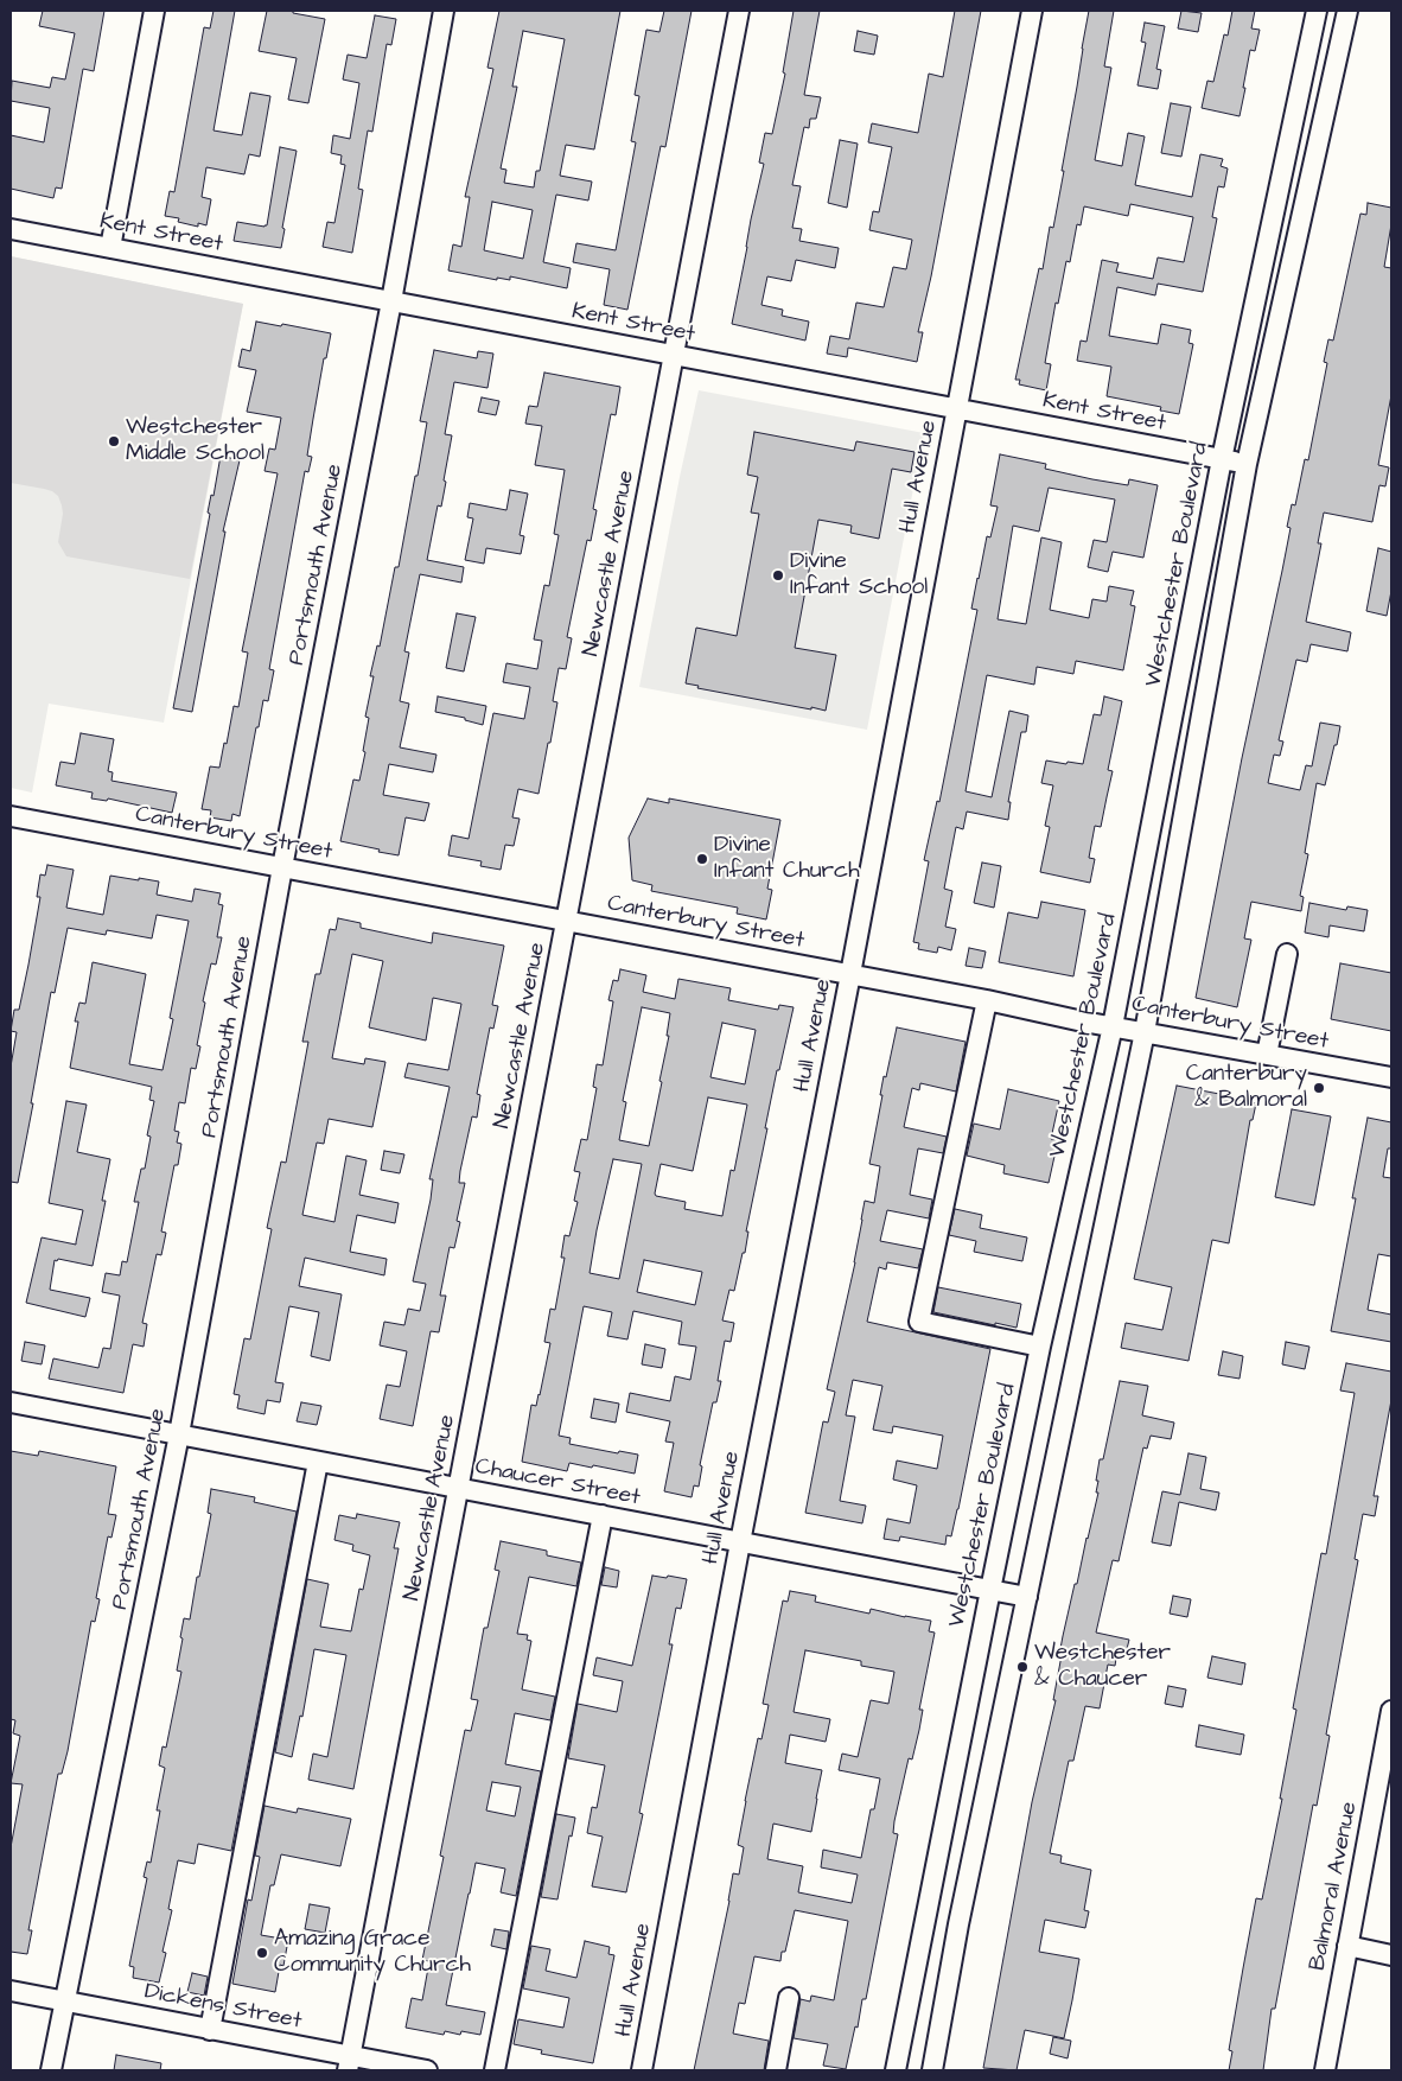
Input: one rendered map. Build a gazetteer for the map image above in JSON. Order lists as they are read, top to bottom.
{
  "streets": {
    "street": [
      "Kent Street",
      "Hull Avenue",
      "Newcastle Avenue",
      "Portsmouth Avenue",
      "Westchester Boulevard",
      "Canterbury Street",
      "Chaucer Street",
      "Balmoral Avenue",
      "Dickens Street"
    ]
  },
  "crossings": [
    ["Kent Street", "Hull Avenue"],
    ["Kent Street", "Newcastle Avenue"],
    ["Kent Street", "Portsmouth Avenue"],
    ["Kent Street", "Westchester Boulevard"],
    ["Hull Avenue", "Canterbury Street"],
    ["Hull Avenue", "Chaucer Street"],
    ["Newcastle Avenue", "Canterbury Street"],
    ["Newcastle Avenue", "Chaucer Street"],
    ["Newcastle Avenue", "Dickens Street"],
    ["Portsmouth Avenue", "Canterbury Street"],
    ["Portsmouth Avenue", "Chaucer Street"],
    ["Portsmouth Avenue", "Dickens Street"],
    ["Westchester Boulevard", "Canterbury Street"],
    ["Westchester Boulevard", "Chaucer Street"]
  ],
  "places": [
    "Westchester Middle School",
    "Divine Infant School",
    "Divine Infant Church",
    "Canterbury & Balmoral",
    "Westchester & Chaucer",
    "Amazing Grace Community Church"
  ]
}
